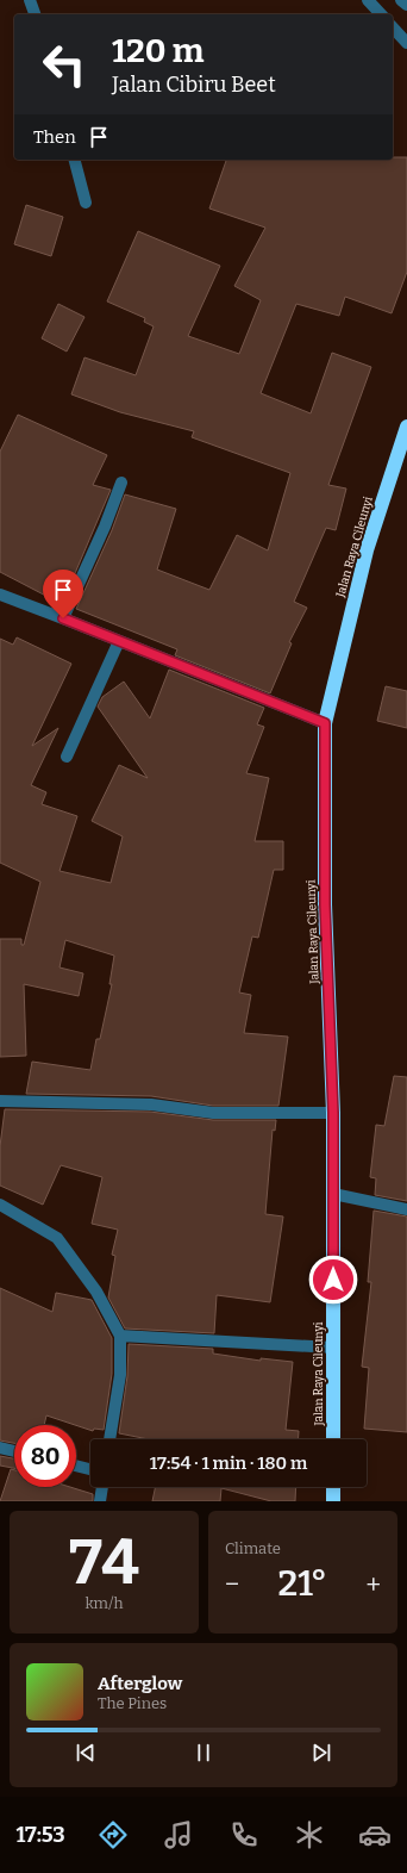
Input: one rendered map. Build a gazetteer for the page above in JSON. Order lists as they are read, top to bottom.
{
  "streets": {
    "highway": ["Jalan Raya Cileunyi"]
  },
  "page": {
    "turn": ["120 m", "Jalan Cibiru Beet"],
    "then": "Then",
    "limit": "80",
    "trip": "17:54 · 1 min · 180 m",
    "tile": [
      ["74", "km/h"],
      "Climate"
    ],
    "heat": ["−", "21°", "+"],
    "song": ["Afterglow", "The Pines"],
    "tabs": "17:53"
  }
}
